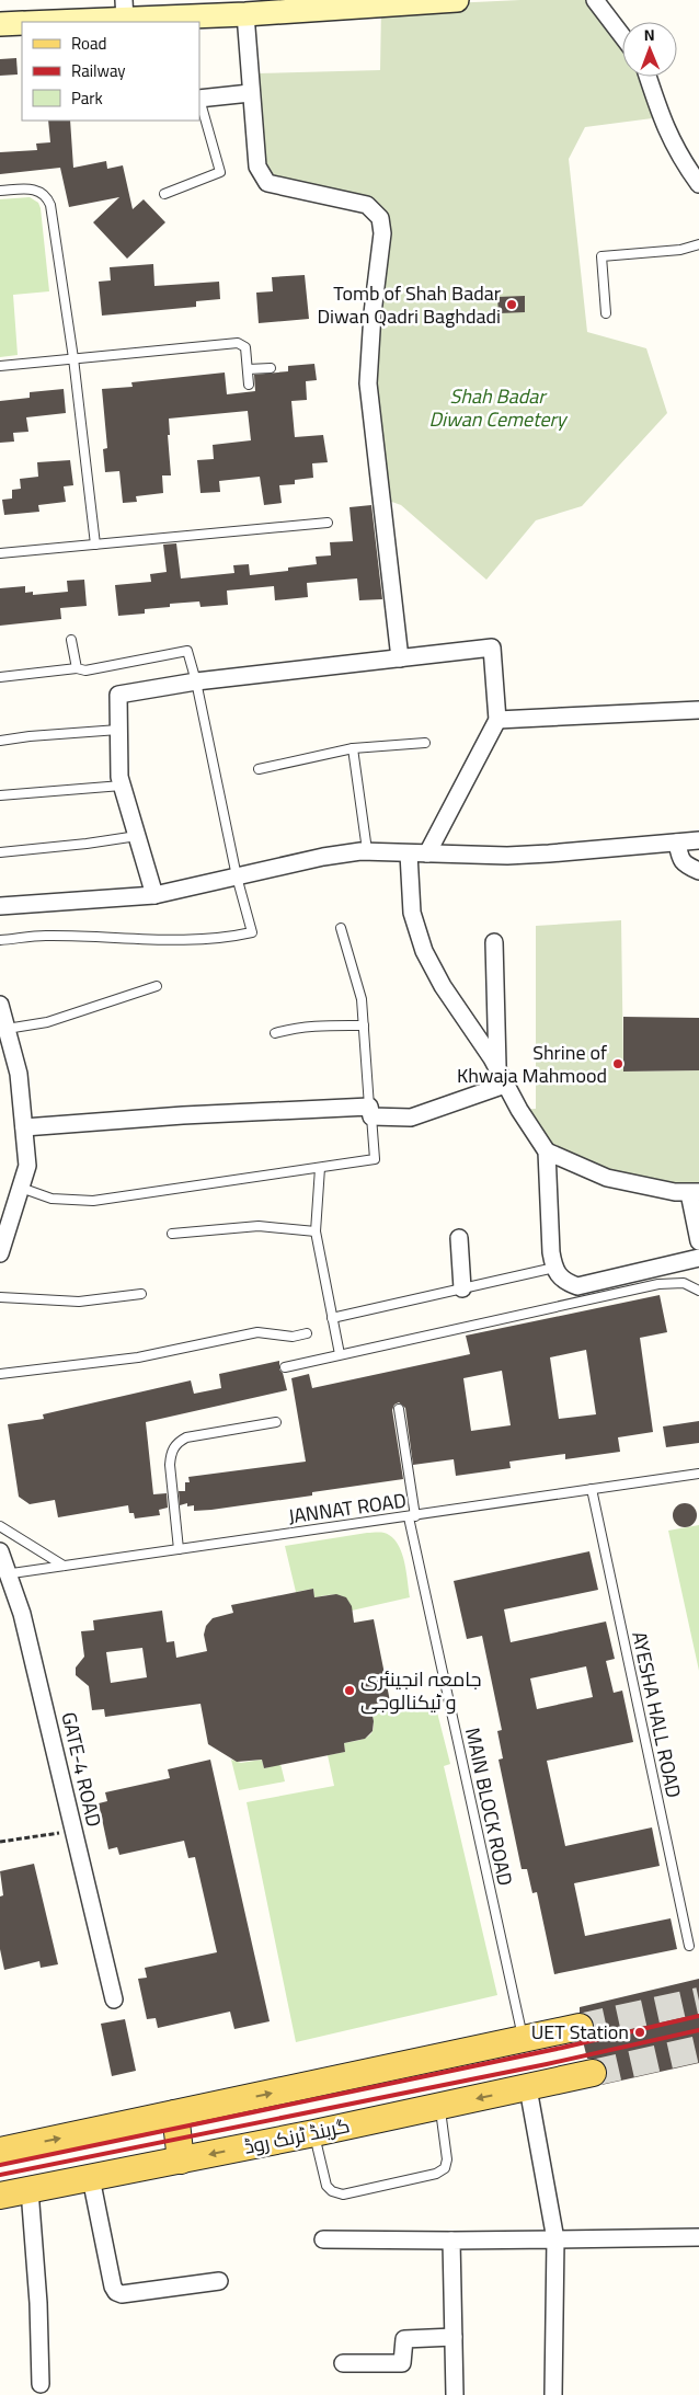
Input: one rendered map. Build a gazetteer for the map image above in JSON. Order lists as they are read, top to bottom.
{
  "streets": {
    "main road": ["گرینڈ ٹرنک روڈ"],
    "street": ["GATE-4 ROAD"],
    "lane": ["JANNAT ROAD", "AYESHA HALL ROAD", "MAIN BLOCK ROAD"]
  },
  "crossings": [
    ["JANNAT ROAD", "AYESHA HALL ROAD"],
    ["JANNAT ROAD", "GATE-4 ROAD"],
    ["JANNAT ROAD", "MAIN BLOCK ROAD"]
  ],
  "parks": ["Shah Badar Diwan Cemetery"],
  "places": [
    "Tomb of Shah Badar Diwan Qadri Baghdadi",
    "Shrine of Khwaja Mahmood",
    "جامعہ انجینئری و ٹیکنالوجی",
    "UET Station"
  ],
  "legend": ["Road", "Railway", "Park"],
  "north": "top"
}
